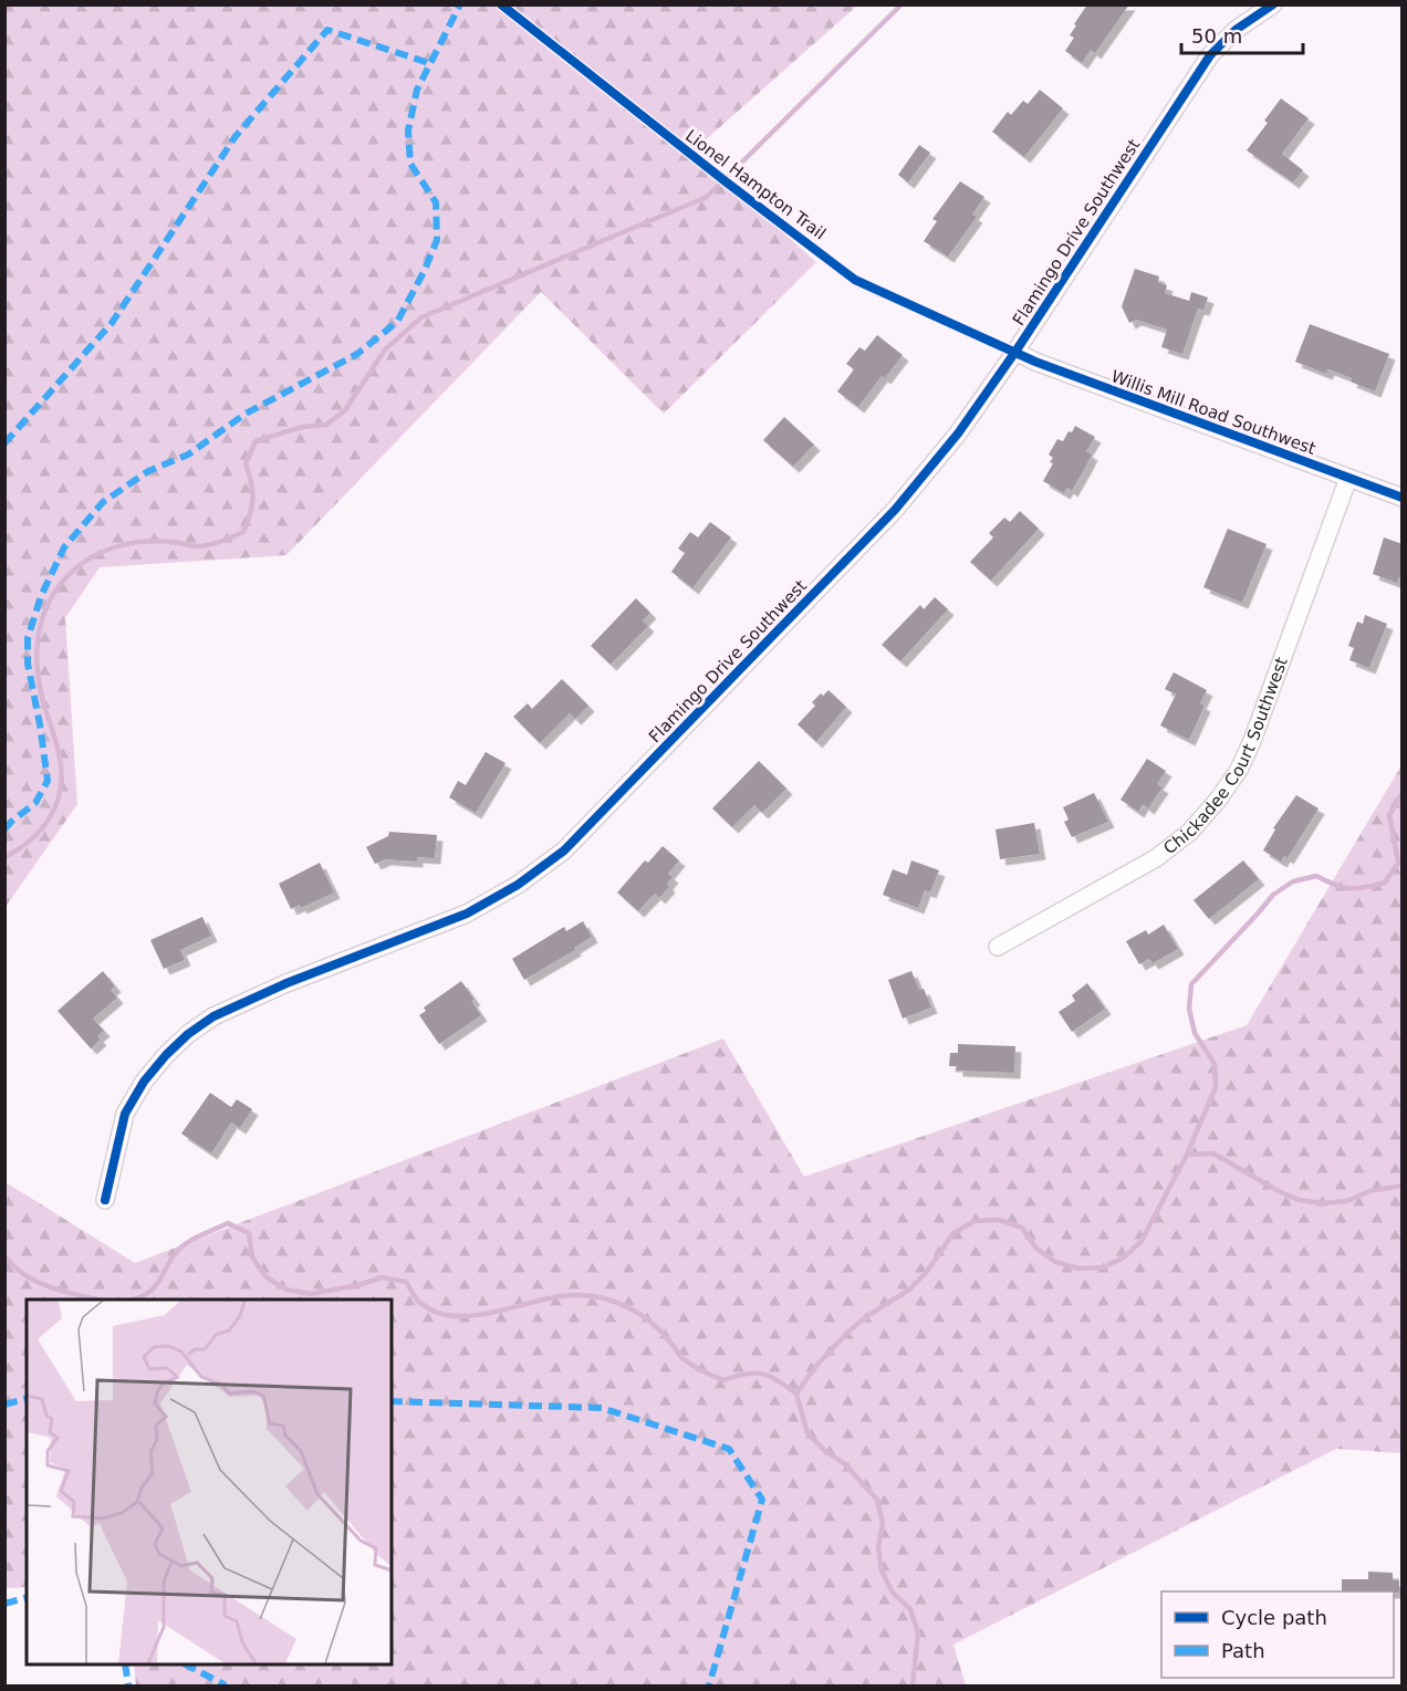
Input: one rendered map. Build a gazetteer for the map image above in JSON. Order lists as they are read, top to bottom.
{
  "streets": {
    "street": ["Flamingo Drive Southwest", "Willis Mill Road Southwest", "Chickadee Court Southwest"],
    "cycle path": ["Lionel Hampton Trail"]
  },
  "crossings": [
    ["Flamingo Drive Southwest", "Willis Mill Road Southwest"],
    ["Willis Mill Road Southwest", "Chickadee Court Southwest"]
  ],
  "legend": ["Cycle path", "Path"],
  "scale_bar": "50 m"
}
